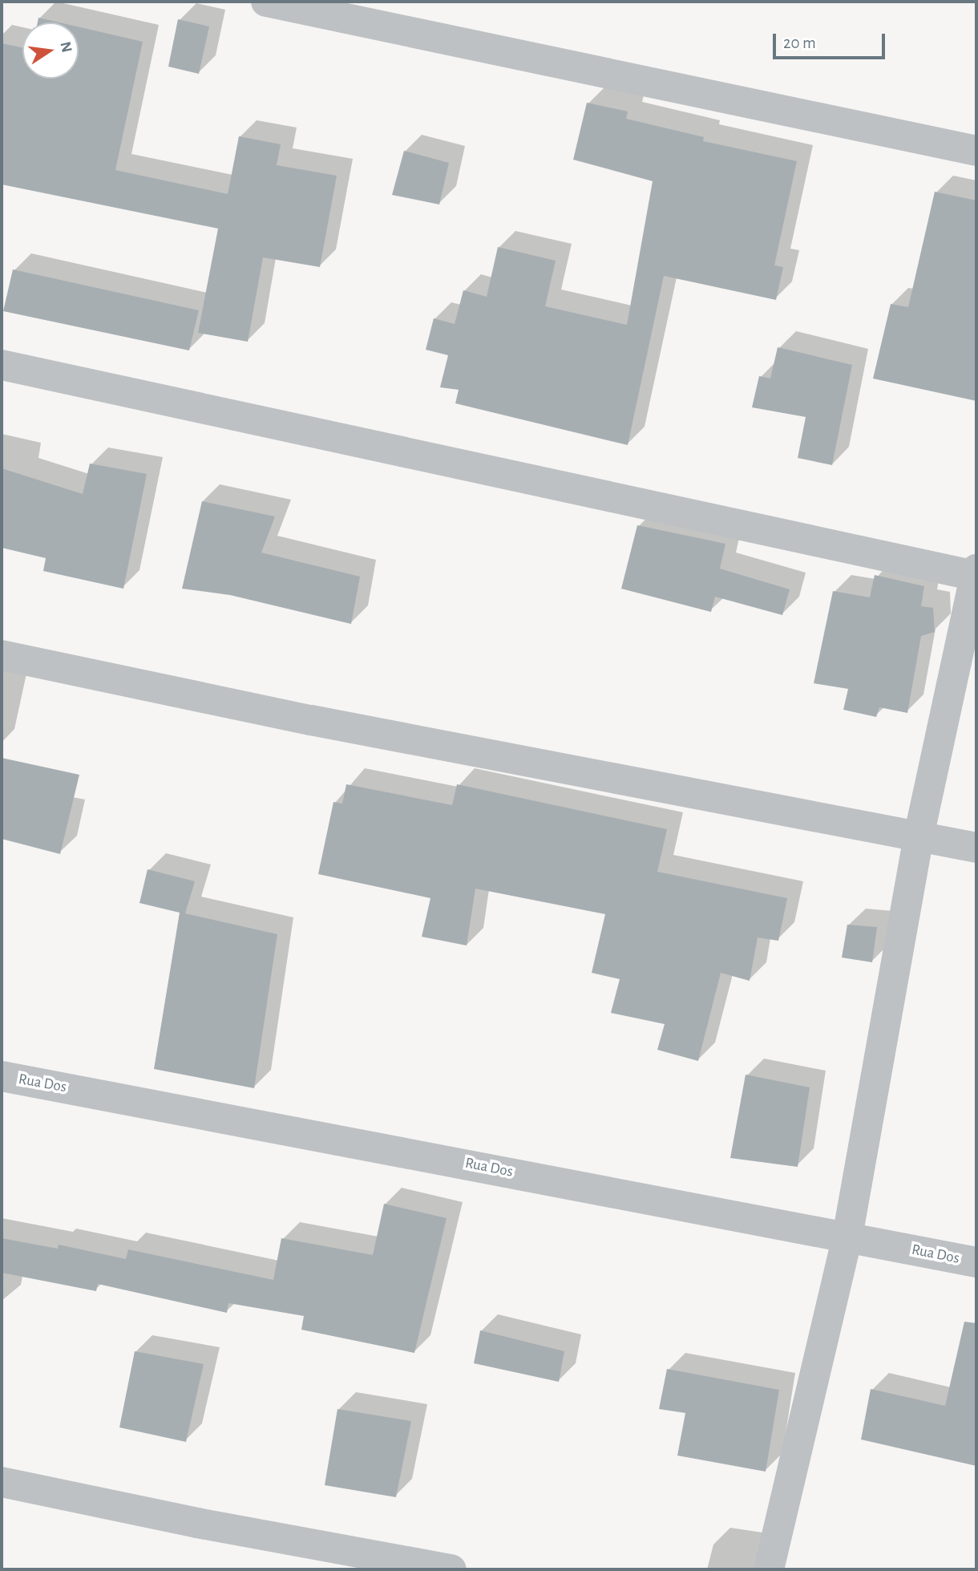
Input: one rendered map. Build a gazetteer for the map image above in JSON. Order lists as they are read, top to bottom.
{
  "streets": {
    "street": ["Rua Dos"]
  },
  "scale_bar": "20 m",
  "north": "right"
}
